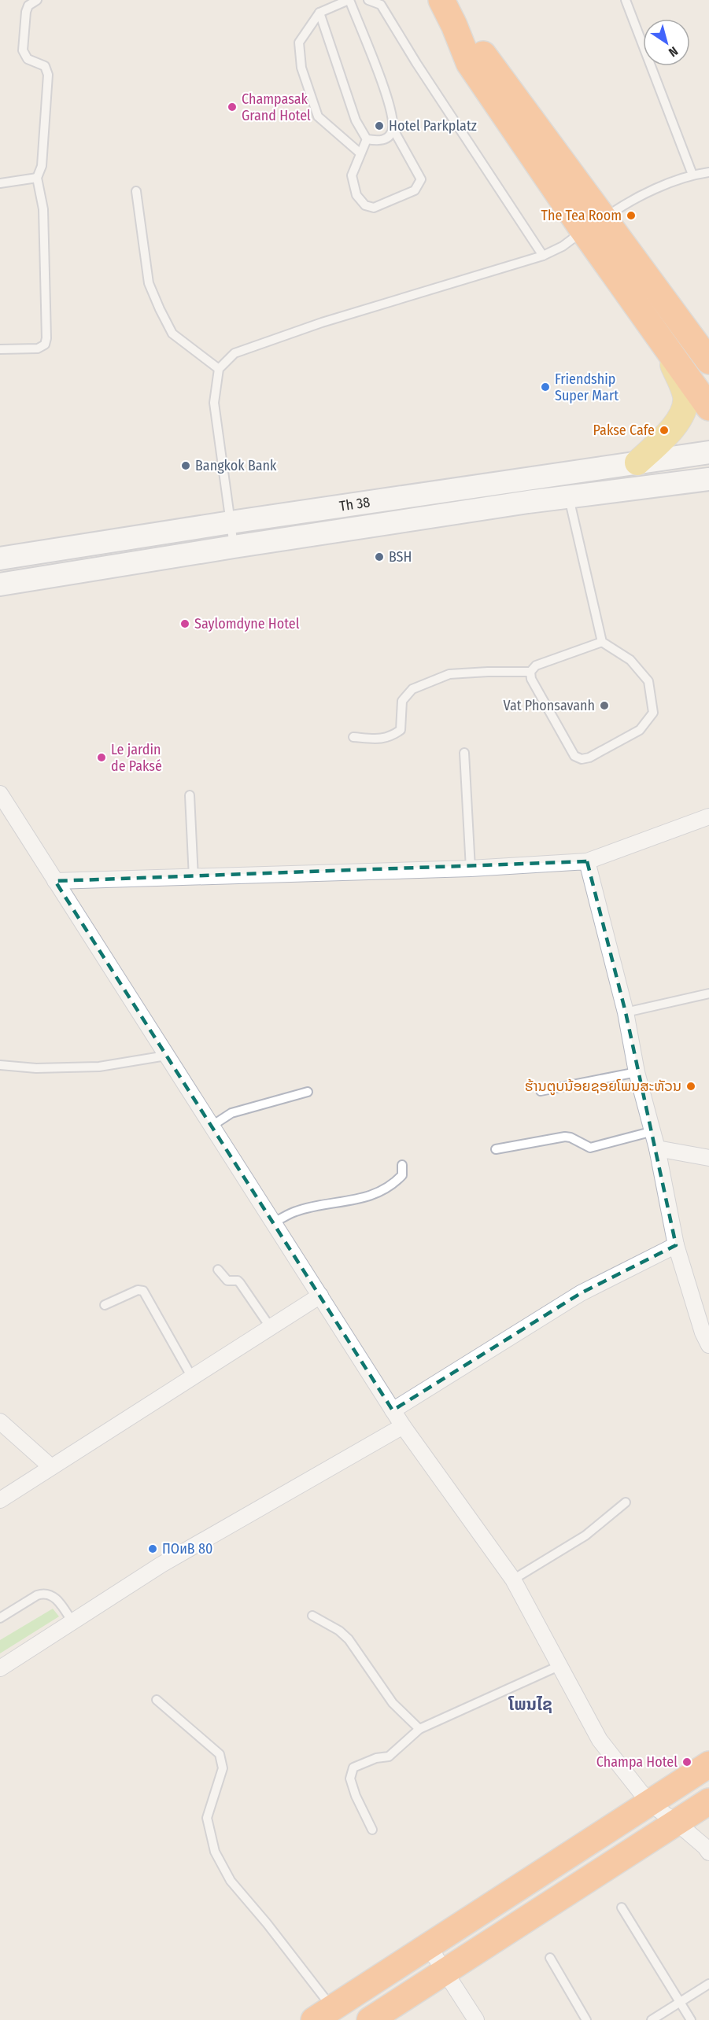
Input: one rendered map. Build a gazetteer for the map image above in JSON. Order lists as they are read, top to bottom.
{
  "streets": {
    "street": ["Th 38"]
  },
  "districts": ["ໂພນໄຊ"],
  "places": [
    "Champasak Grand Hotel",
    "Hotel Parkplatz",
    "The Tea Room",
    "Friendship Super Mart",
    "Pakse Cafe",
    "Bangkok Bank",
    "BSH",
    "Saylomdyne Hotel",
    "Vat Phonsavanh",
    "Le jardin de Paksé",
    "ຮ້ານຕູບນ້ອຍຊອຍໂພນສະຫັວນ",
    "ПОиВ 80",
    "Champa Hotel"
  ],
  "north": "bottom right"
}
